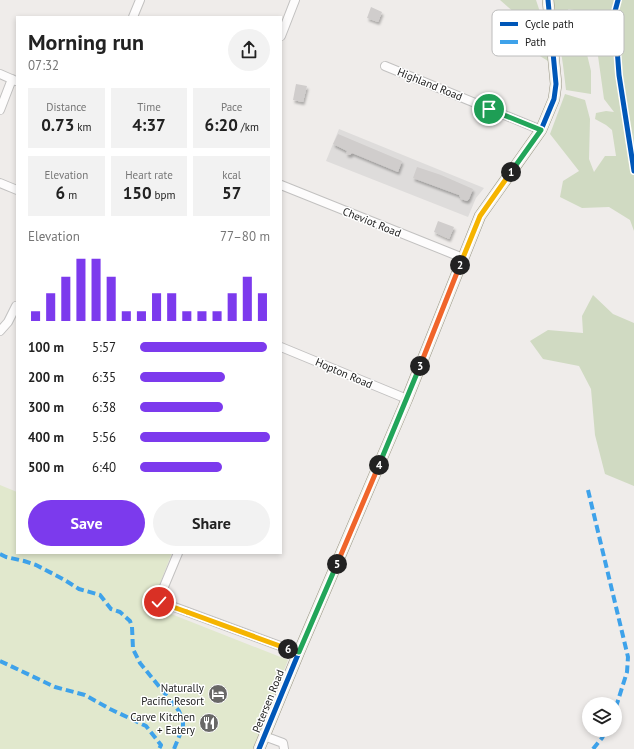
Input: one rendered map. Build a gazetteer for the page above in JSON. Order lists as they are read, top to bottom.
{
  "streets": {
    "street": [
      "Highland Road",
      "Cheviot Road",
      "Hopton Road",
      "Petersen Road"
    ]
  },
  "crossings": [
    ["Highland Road", "Petersen Road"],
    ["Cheviot Road", "Petersen Road"],
    ["Hopton Road", "Petersen Road"]
  ],
  "places": {
    "hotel": ["Naturally Pacific Resort"],
    "restaurant": ["Carve Kitchen + Eatery"]
  },
  "legend": ["Cycle path", "Path"],
  "page": {
    "heading": ["Morning run", "07:32"],
    "stats": [
      ["Distance", "0.73 km"],
      ["Time", "4:37"],
      ["Pace", "6:20 /km"],
      ["Elevation", "6 m"],
      ["Heart rate", "150 bpm"],
      ["kcal", "57"]
    ],
    "pins": [
      "1",
      "2",
      "3",
      "4",
      "5",
      "6"
    ],
    "chart": ["Elevation", "77–80 m"],
    "list": [
      {
        "name": "100 m",
        "note": "5:57"
      },
      {
        "name": "200 m",
        "note": "6:35"
      },
      {
        "name": "300 m",
        "note": "6:38"
      },
      {
        "name": "400 m",
        "note": "5:56"
      },
      {
        "name": "500 m",
        "note": "6:40"
      }
    ],
    "buttons": ["Save", "Share"]
  }
}
